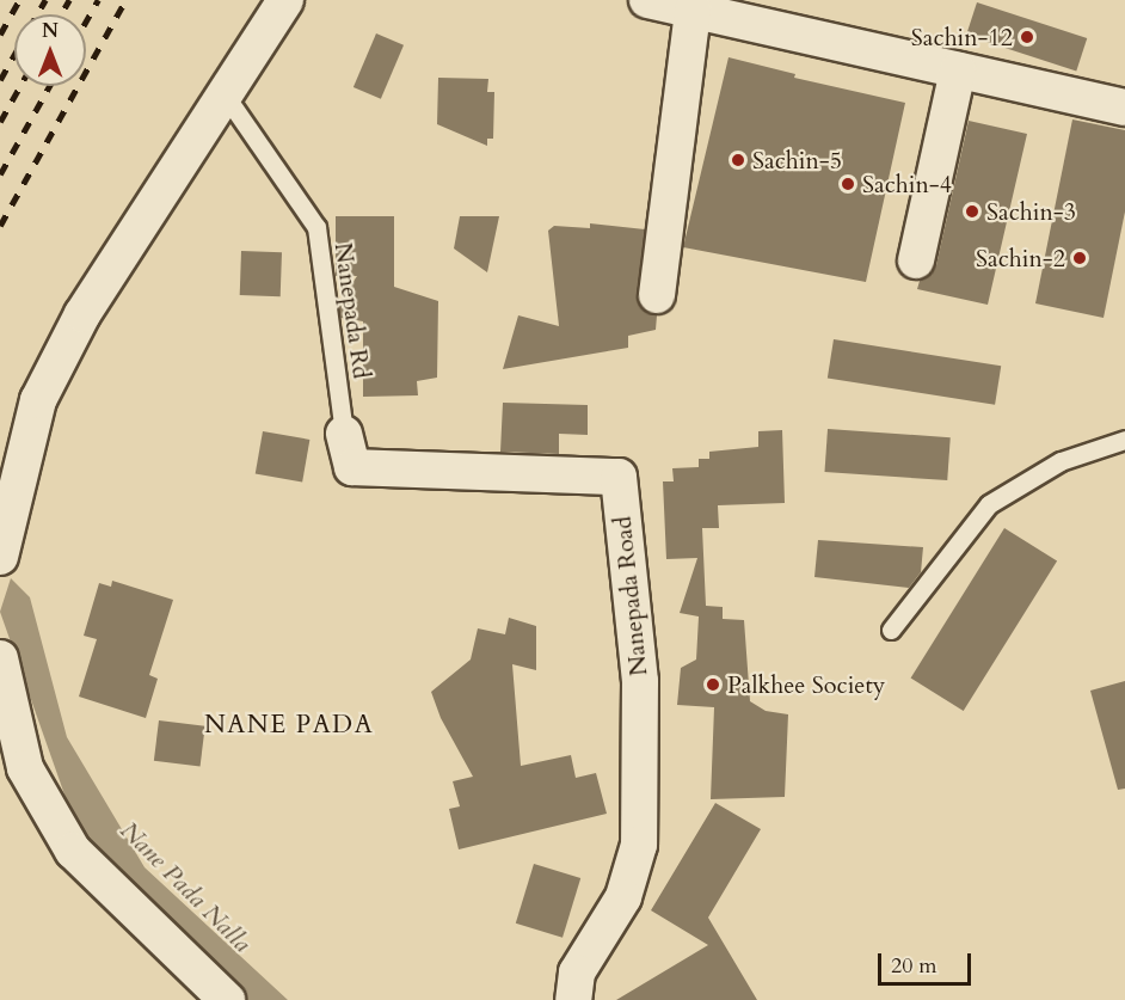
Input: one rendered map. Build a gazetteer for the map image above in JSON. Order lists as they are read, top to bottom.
{
  "streets": {
    "street": ["Nanepada Road"],
    "lane": ["Nanepada Rd"]
  },
  "crossings": [
    ["Nanepada Rd", "Nanepada Road"]
  ],
  "districts": ["NANE PADA"],
  "water": ["Nane Pada Nalla"],
  "places": [
    "Sachin-12",
    "Sachin-5",
    "Sachin-4",
    "Sachin-3",
    "Sachin-2",
    "Palkhee Society"
  ],
  "scale_bar": "20 m",
  "north": "top"
}
